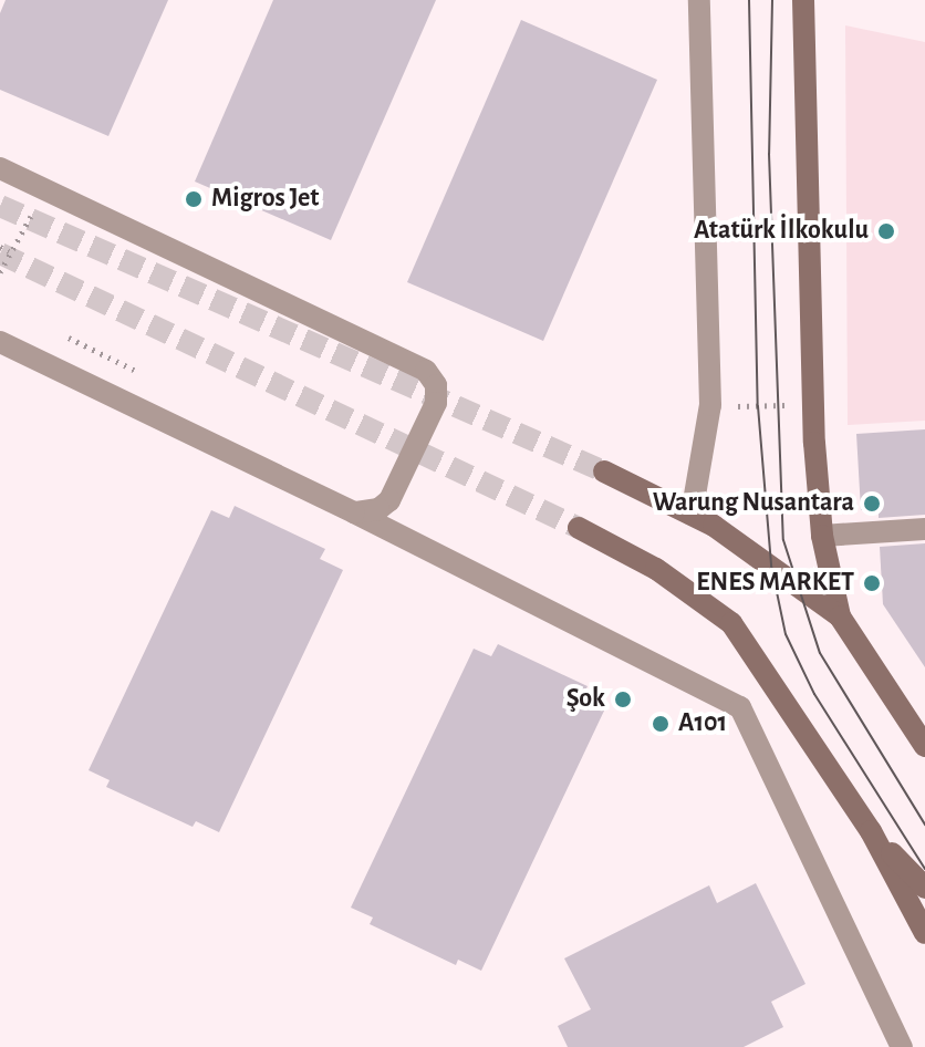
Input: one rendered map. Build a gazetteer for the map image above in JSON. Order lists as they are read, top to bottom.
{
  "places": [
    "Migros Jet",
    "Atatürk İlkokulu",
    "Warung Nusantara",
    "ENES MARKET",
    "Şok",
    "A101"
  ]
}
